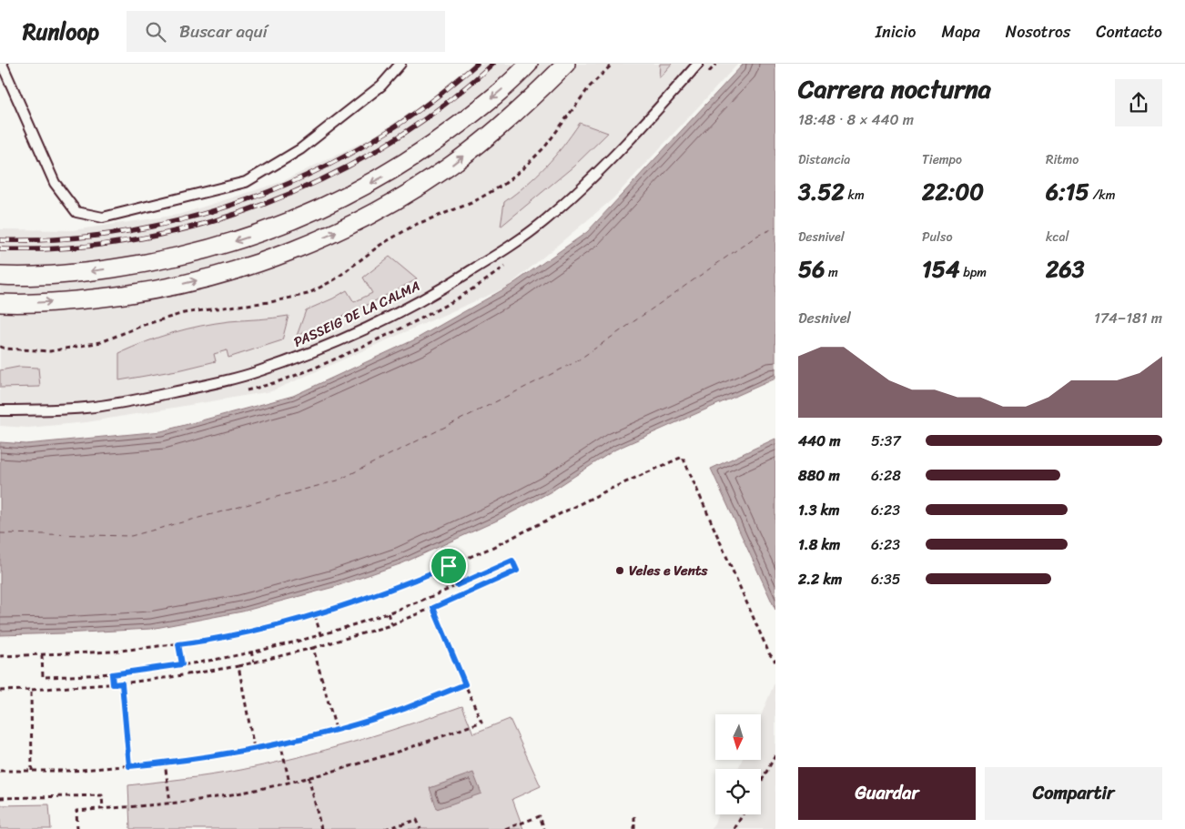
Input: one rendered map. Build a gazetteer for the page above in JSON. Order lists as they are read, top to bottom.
{
  "streets": {
    "lane": ["PASSEIG DE LA CALMA"]
  },
  "places": ["Veles e Vents"],
  "north": "bottom",
  "page": {
    "header": "Runloop",
    "search": "Buscar aquí",
    "nav": [
      "Inicio",
      "Mapa",
      "Nosotros",
      "Contacto"
    ],
    "heading": ["Carrera nocturna", "18:48 · 8 × 440 m"],
    "stats": [
      ["Distancia", "3.52 km"],
      ["Tiempo", "22:00"],
      ["Ritmo", "6:15 /km"],
      ["Desnivel", "56 m"],
      ["Pulso", "154 bpm"],
      ["kcal", "263"]
    ],
    "chart": ["Desnivel", "174–181 m"],
    "list": [
      {
        "name": "440 m",
        "note": "5:37"
      },
      {
        "name": "880 m",
        "note": "6:28"
      },
      {
        "name": "1.3 km",
        "note": "6:23"
      },
      {
        "name": "1.8 km",
        "note": "6:23"
      },
      {
        "name": "2.2 km",
        "note": "6:35"
      }
    ],
    "buttons": ["Guardar", "Compartir"]
  }
}
